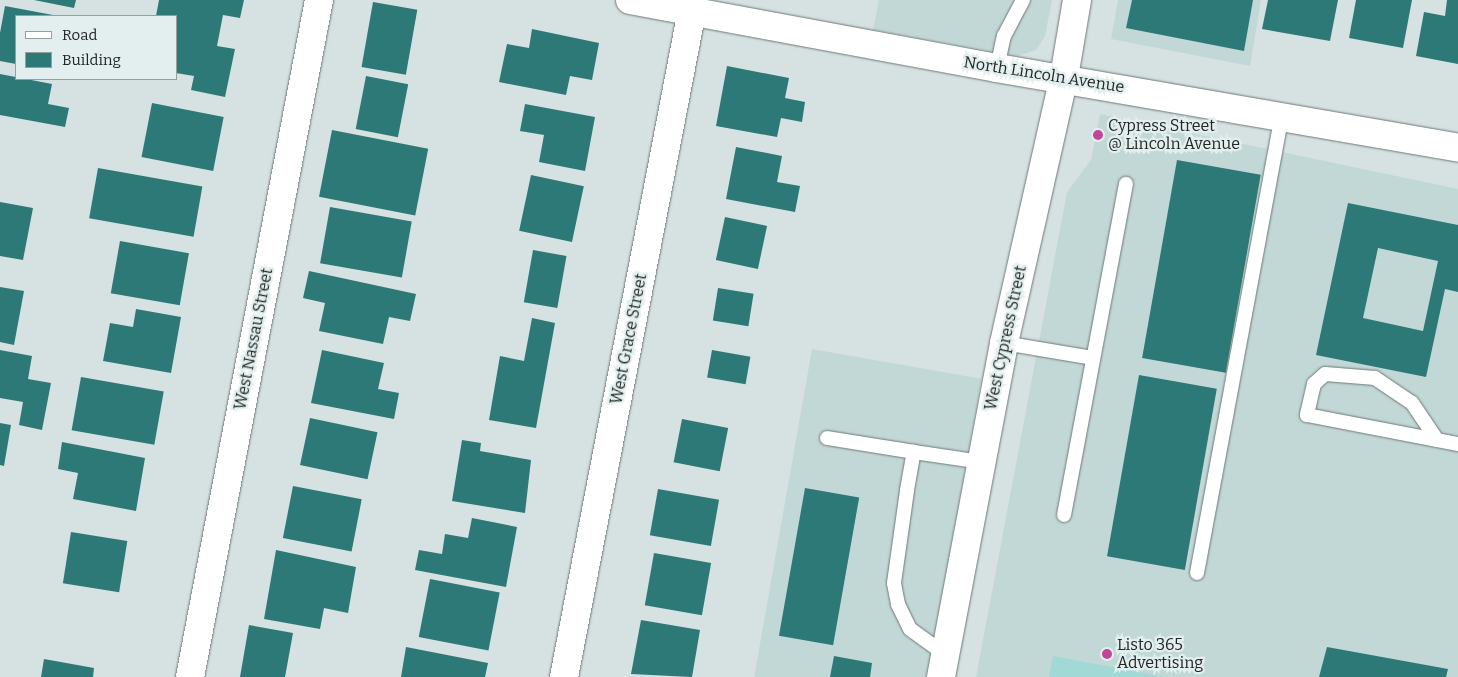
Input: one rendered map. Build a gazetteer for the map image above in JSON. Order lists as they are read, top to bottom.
{
  "streets": {
    "street": [
      "North Lincoln Avenue",
      "West Cypress Street",
      "West Nassau Street",
      "West Grace Street"
    ]
  },
  "crossings": [
    ["North Lincoln Avenue", "West Cypress Street"],
    ["North Lincoln Avenue", "West Grace Street"]
  ],
  "places": ["Cypress Street @ Lincoln Avenue", "Listo 365 Advertising"],
  "legend": ["Road", "Building"]
}
